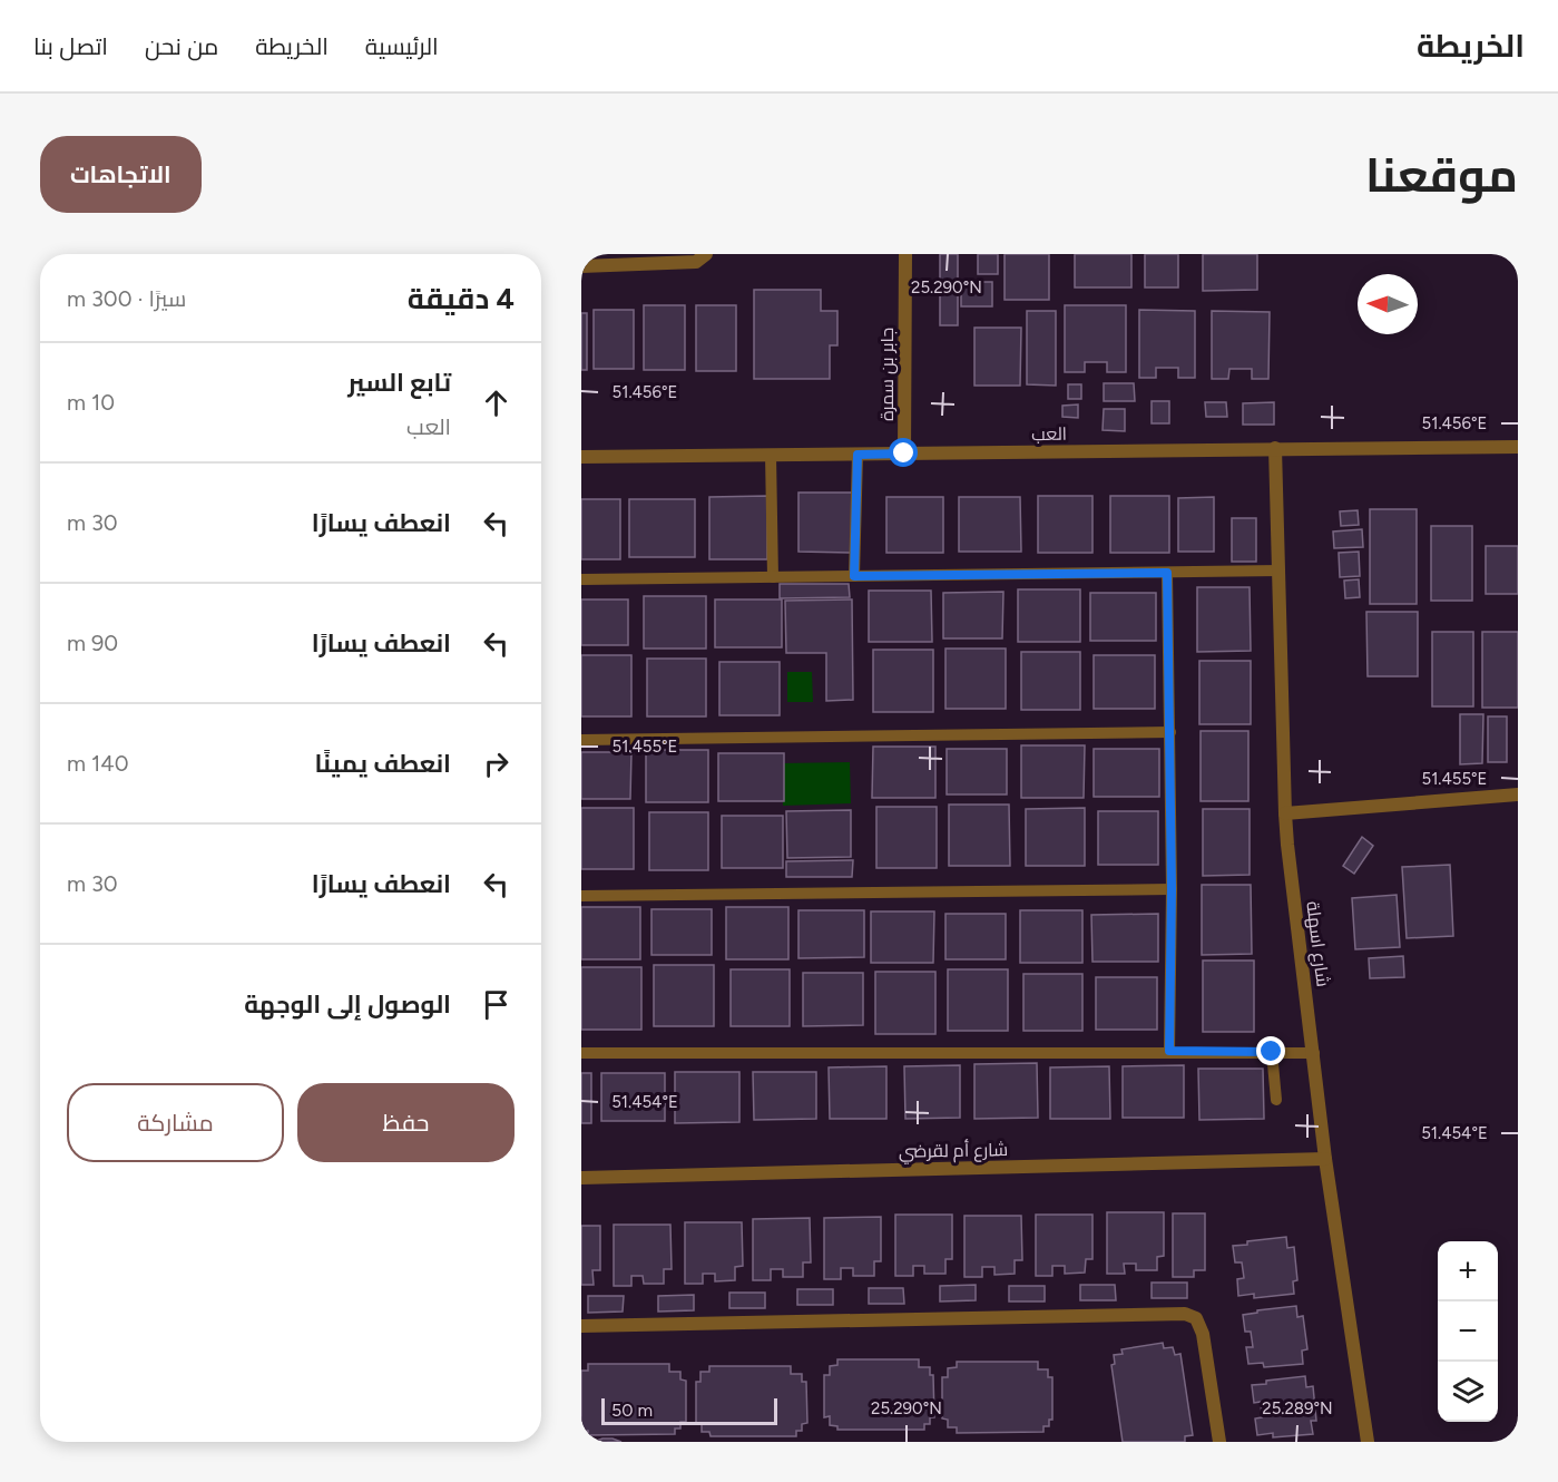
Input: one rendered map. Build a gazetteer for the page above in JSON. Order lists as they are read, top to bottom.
{
  "streets": {
    "street": [
      "جابر بن سمرة",
      "العب",
      "شارع اسهلة",
      "شارع أم لقرضي"
    ]
  },
  "crossings": [
    ["جابر بن سمرة", "العب"],
    ["العب", "شارع اسهلة"],
    ["شارع اسهلة", "شارع أم لقرضي"]
  ],
  "scale_bar": "50 m",
  "north": "left",
  "page": {
    "header": "الخريطة",
    "nav": [
      "الرئيسية",
      "الخريطة",
      "من نحن",
      "اتصل بنا"
    ],
    "title": "موقعنا",
    "buttons": [
      "الاتجاهات",
      ["حفظ", "مشاركة"]
    ],
    "heading": ["4 دقيقة", "سيرًا · 300 m"],
    "list": [
      ["تابع السير", "العب", "10 m"],
      ["انعطف يسارًا", "30 m"],
      ["انعطف يسارًا", "90 m"],
      ["انعطف يمينًا", "140 m"],
      ["انعطف يسارًا", "30 m"],
      "الوصول إلى الوجهة"
    ],
    "map_buttons": ["+", "−"],
    "scale": "50 m"
  },
  "coordinates": [
    "25.290°N",
    "51.456°E",
    "51.455°E",
    "51.454°E",
    "25.289°N"
  ]
}
